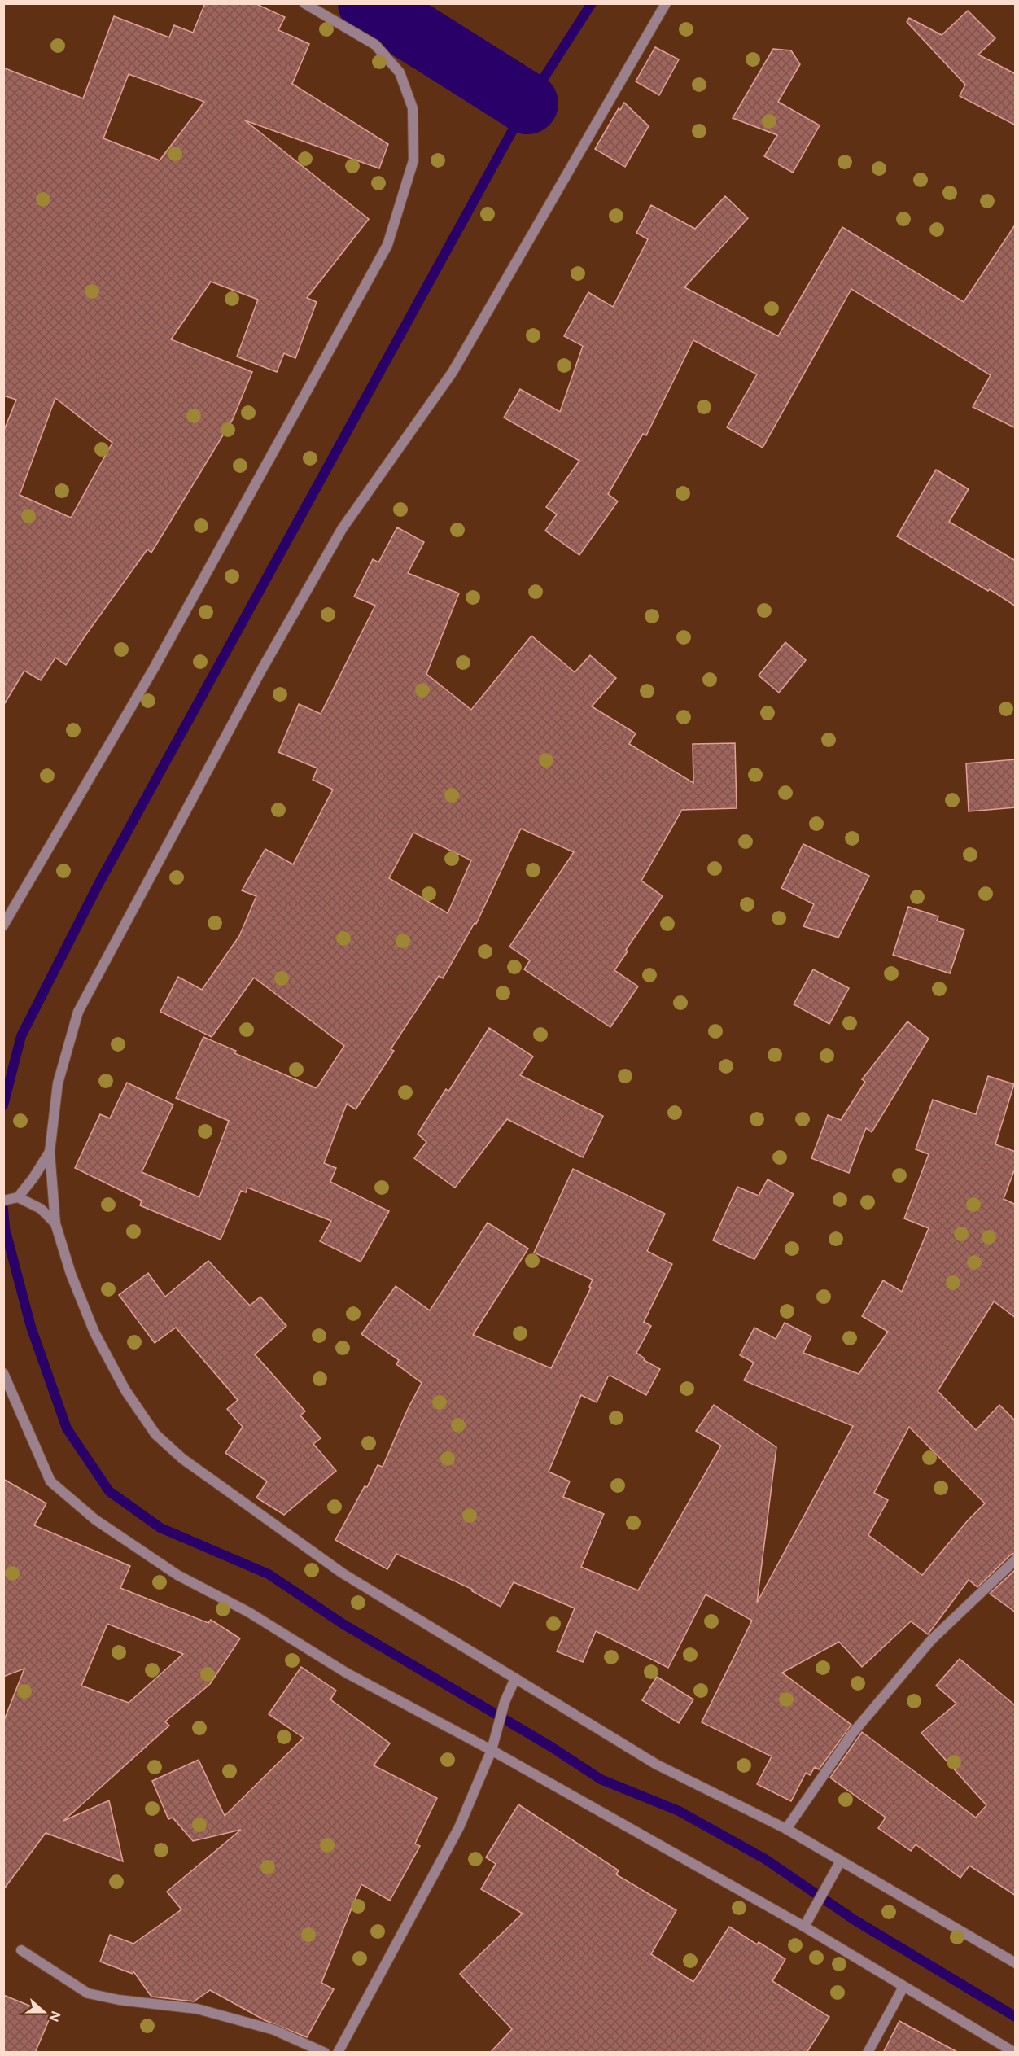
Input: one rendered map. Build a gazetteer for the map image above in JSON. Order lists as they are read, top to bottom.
{
  "north": "right"
}
